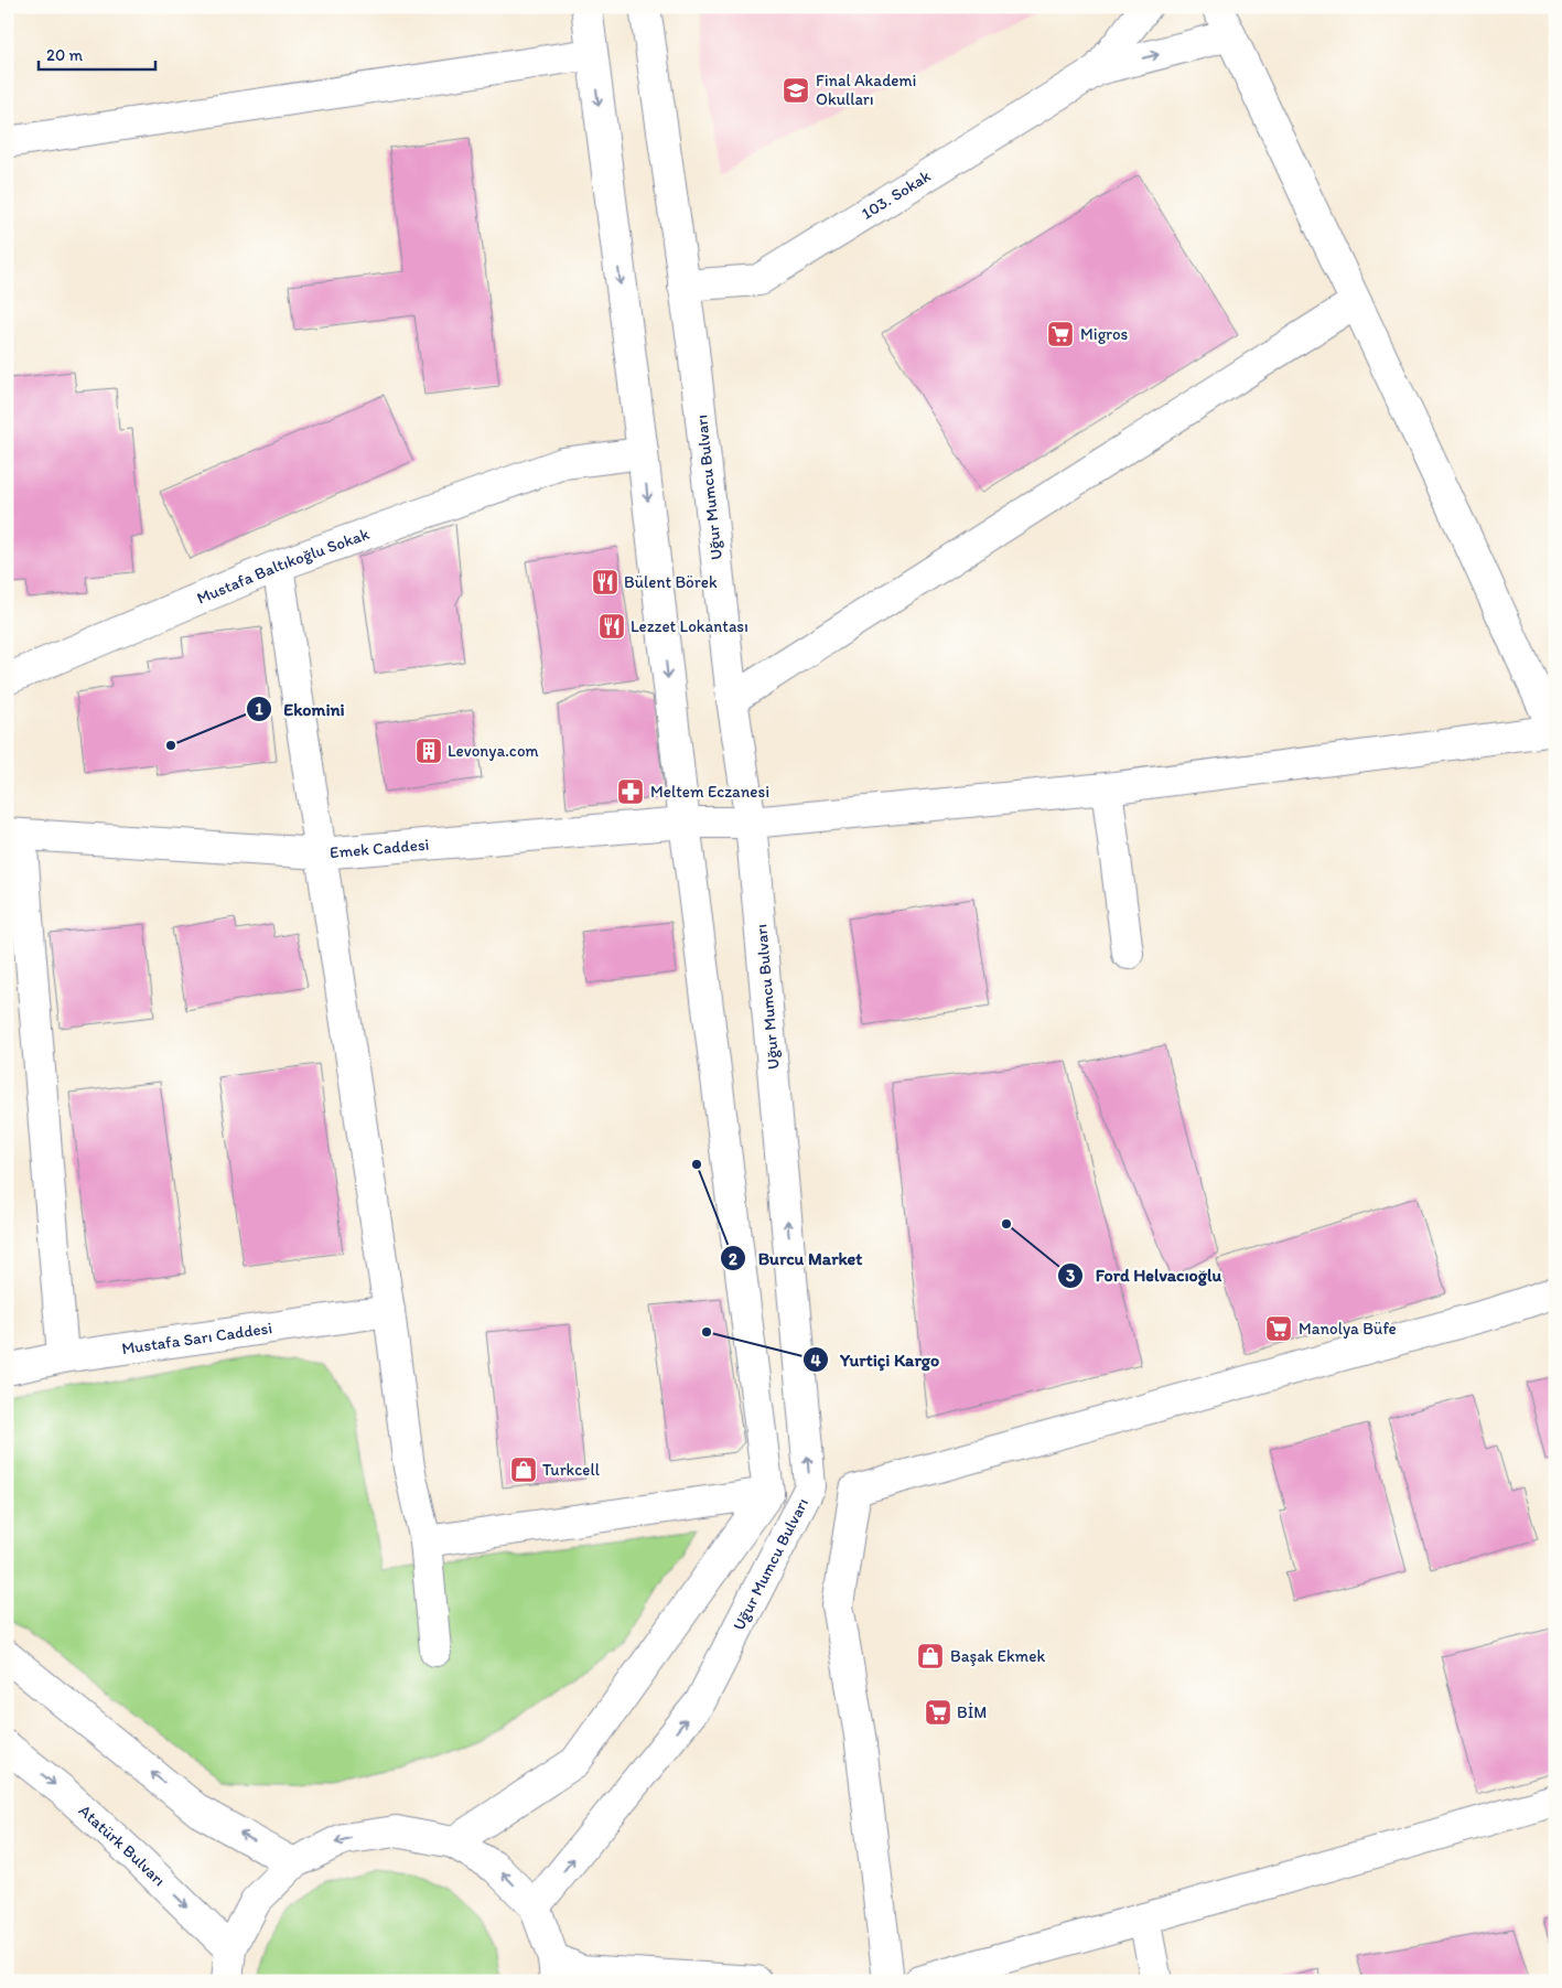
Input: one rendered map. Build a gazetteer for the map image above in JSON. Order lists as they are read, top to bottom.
{
  "streets": {
    "street": [
      "103. Sokak",
      "Uğur Mumcu Bulvarı",
      "Mustafa Baltıkoğlu Sokak",
      "Emek Caddesi",
      "Mustafa Sarı Caddesi",
      "Atatürk Bulvarı"
    ]
  },
  "crossings": [
    ["103. Sokak", "Uğur Mumcu Bulvarı"],
    ["Uğur Mumcu Bulvarı", "Mustafa Baltıkoğlu Sokak"],
    ["Uğur Mumcu Bulvarı", "Emek Caddesi"]
  ],
  "places": {
    "school or university": ["Final Akademi Okulları"],
    "supermarket": ["Migros", "Manolya Büfe", "BİM"],
    "restaurant": ["Bülent Börek", "Lezzet Lokantası"],
    "other": [
      "Ekomini",
      "Burcu Market",
      "Ford Helvacıoğlu",
      "Yurtiçi Kargo"
    ],
    "building": ["Levonya.com"],
    "pharmacy": ["Meltem Eczanesi"],
    "shop": ["Turkcell", "Başak Ekmek"]
  },
  "scale_bar": "20 m"
}
